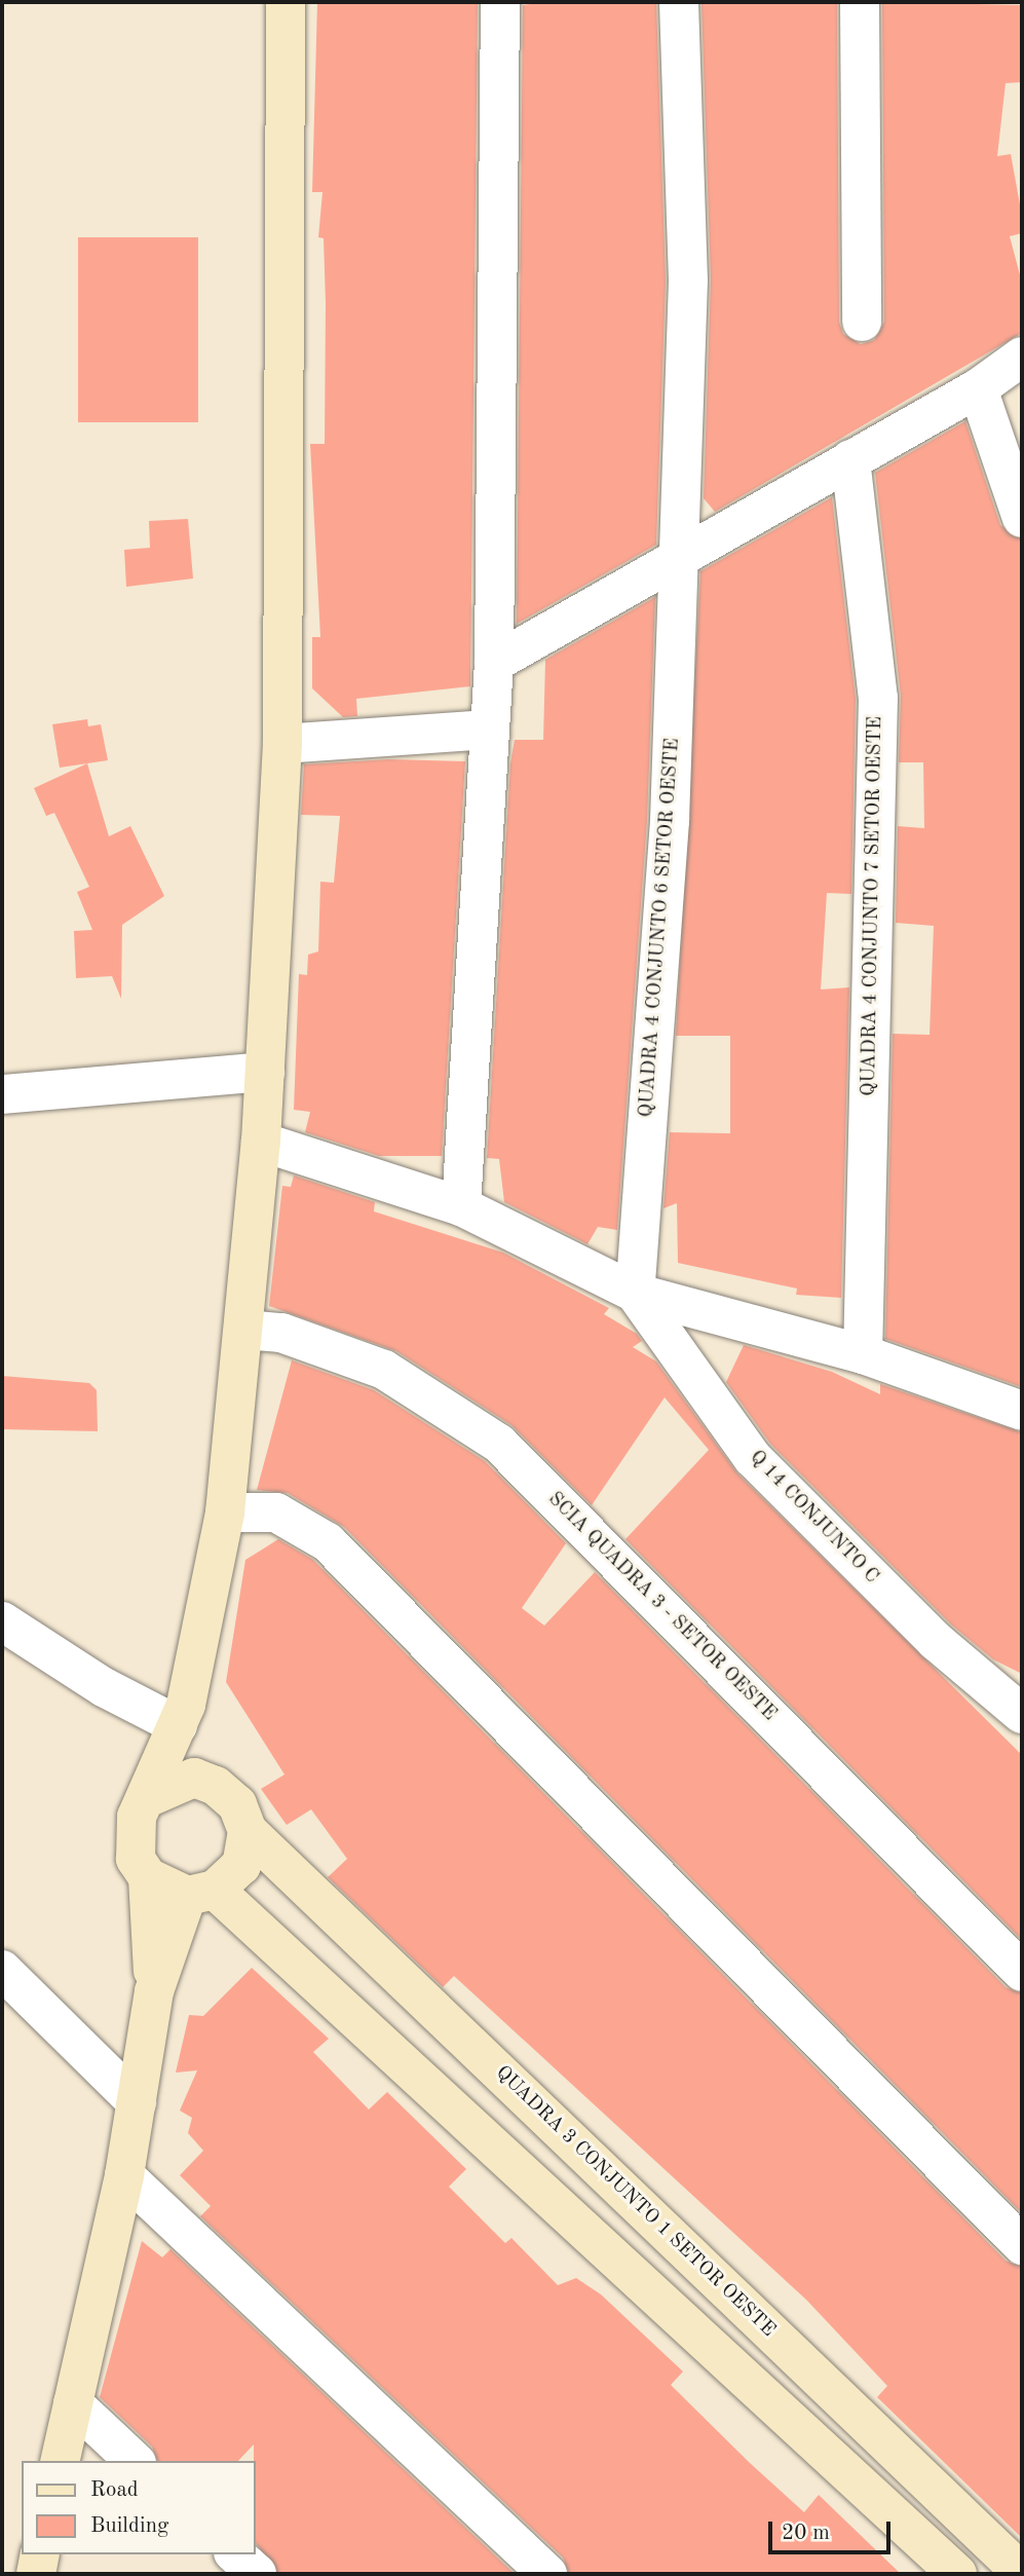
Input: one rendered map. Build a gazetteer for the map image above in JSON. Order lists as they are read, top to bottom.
{
  "streets": {
    "street": [
      "QUADRA 4 CONJUNTO 7 SETOR OESTE",
      "QUADRA 4 CONJUNTO 6 SETOR OESTE",
      "Q 14 CONJUNTO C",
      "SCIA QUADRA 3 - SETOR OESTE",
      "QUADRA 3 CONJUNTO 1 SETOR OESTE"
    ]
  },
  "crossings": [
    ["QUADRA 4 CONJUNTO 6 SETOR OESTE", "Q 14 CONJUNTO C"]
  ],
  "legend": ["Road", "Building"],
  "scale_bar": "20 m"
}
